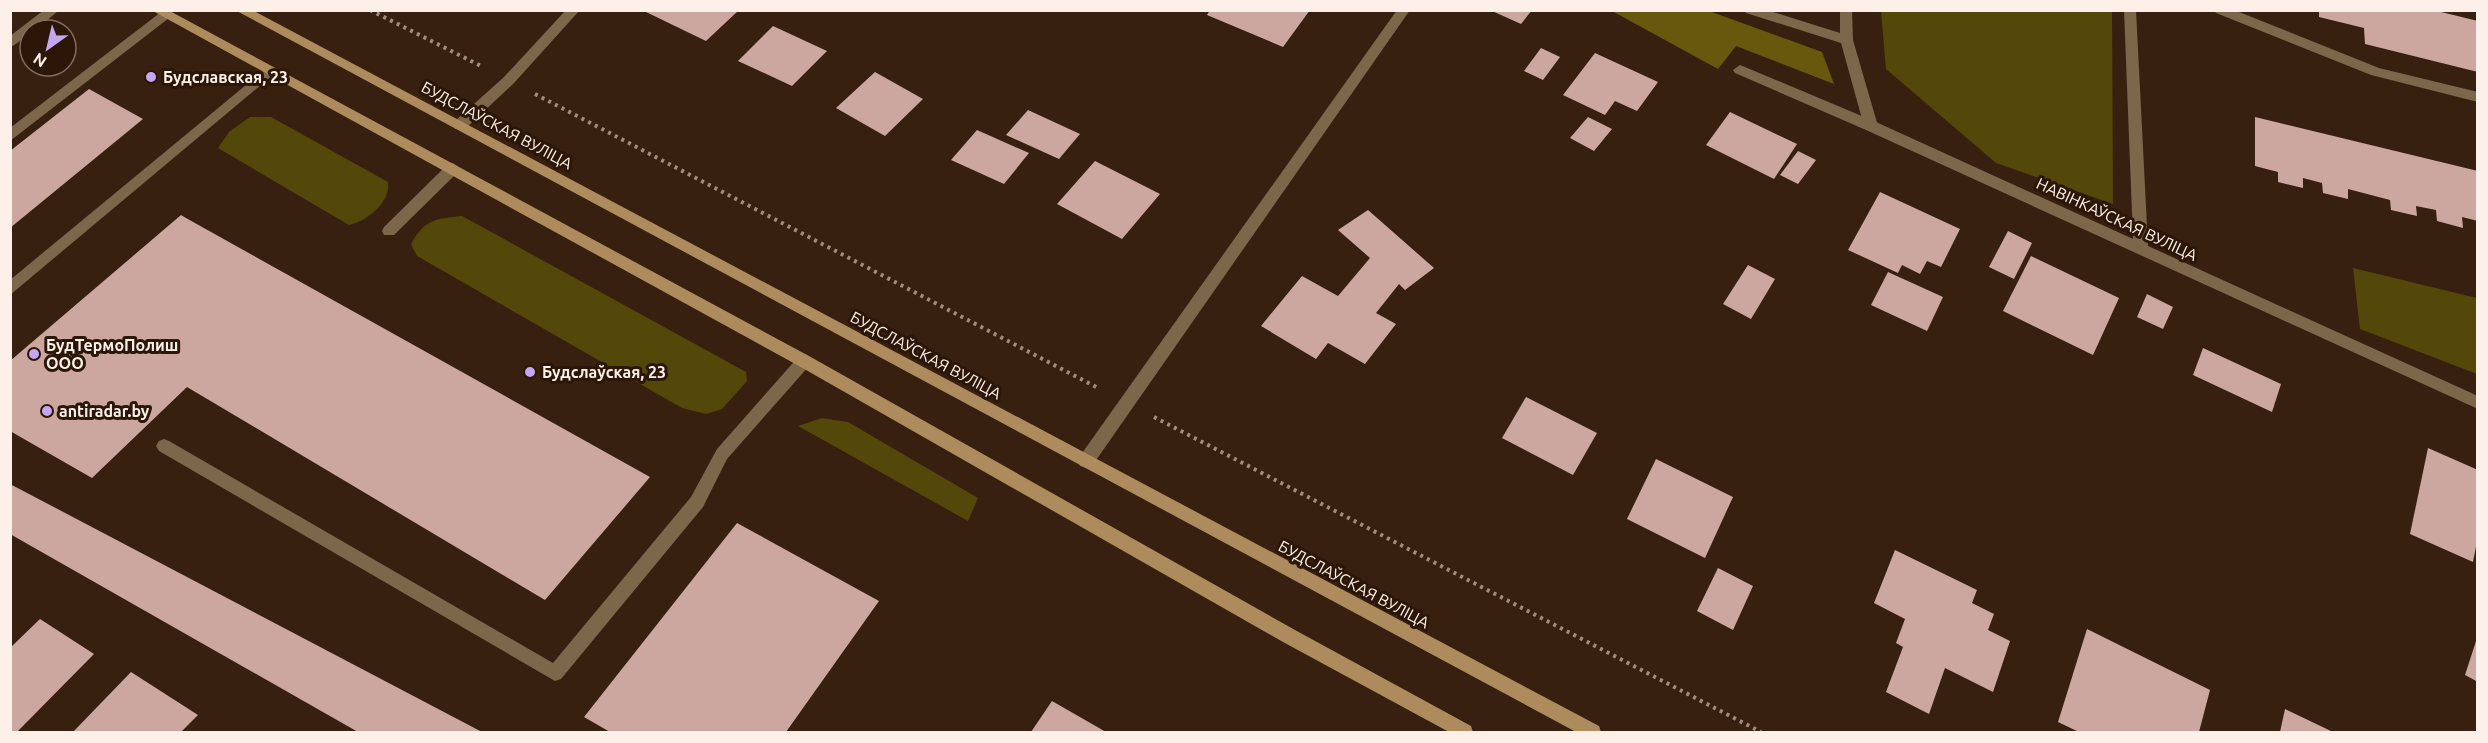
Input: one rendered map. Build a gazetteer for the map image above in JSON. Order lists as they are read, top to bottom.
{
  "streets": {
    "main road": ["БУДСЛАЎСКАЯ ВУЛІЦА"],
    "street": ["НАВІНКАЎСКАЯ ВУЛІЦА"]
  },
  "places": [
    "Будславская, 23",
    "БудТермоПолиш ООО",
    "Будслаўская, 23",
    "antiradar.by"
  ],
  "north": "bottom left"
}
